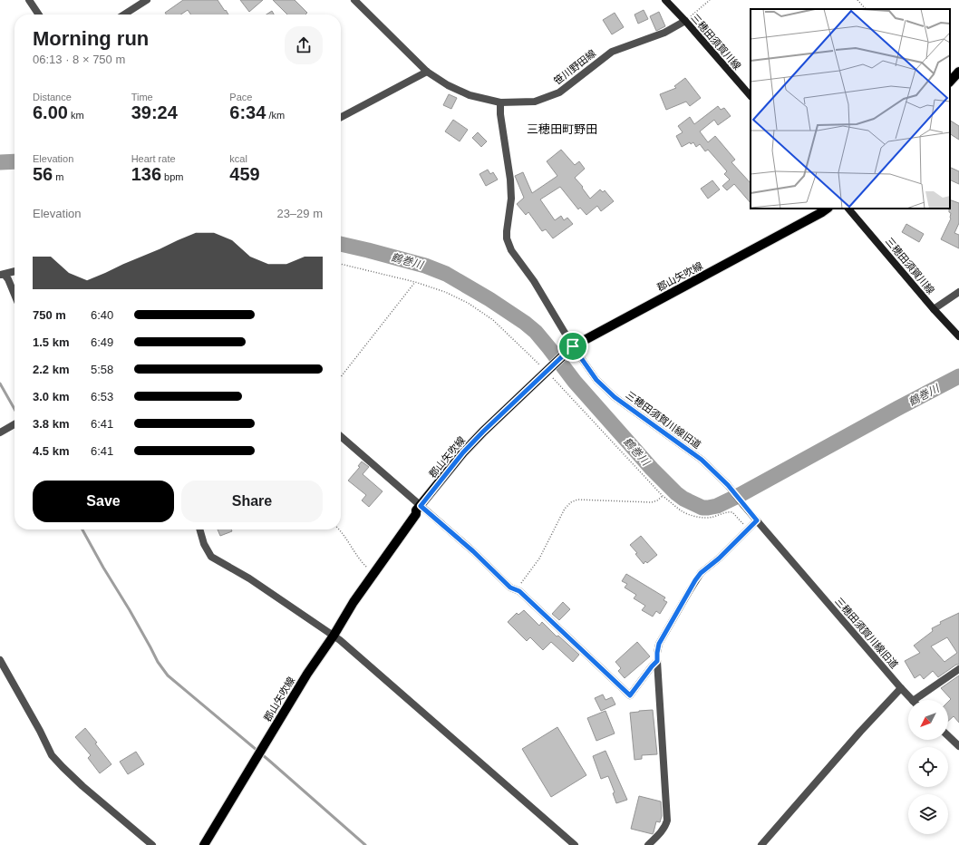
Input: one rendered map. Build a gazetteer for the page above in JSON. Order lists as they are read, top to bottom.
{
  "streets": {
    "main road": ["三穂田須賀川線", "郡山矢吹線"],
    "street": ["笹川野田線", "三穂田須賀川線旧道"]
  },
  "crossings": [
    ["三穂田須賀川線", "笹川野田線"],
    ["笹川野田線", "三穂田須賀川線旧道"],
    ["郡山矢吹線", "三穂田須賀川線旧道"]
  ],
  "districts": ["三穂田町野田"],
  "water": ["鶴巻川"],
  "north": "bottom left",
  "page": {
    "heading": ["Morning run", "06:13 · 8 × 750 m"],
    "stats": [
      ["Distance", "6.00 km"],
      ["Time", "39:24"],
      ["Pace", "6:34 /km"],
      ["Elevation", "56 m"],
      ["Heart rate", "136 bpm"],
      ["kcal", "459"]
    ],
    "chart": ["Elevation", "23–29 m"],
    "list": [
      {
        "name": "750 m",
        "note": "6:40"
      },
      {
        "name": "1.5 km",
        "note": "6:49"
      },
      {
        "name": "2.2 km",
        "note": "5:58"
      },
      {
        "name": "3.0 km",
        "note": "6:53"
      },
      {
        "name": "3.8 km",
        "note": "6:41"
      },
      {
        "name": "4.5 km",
        "note": "6:41"
      }
    ],
    "buttons": ["Save", "Share"]
  }
}
